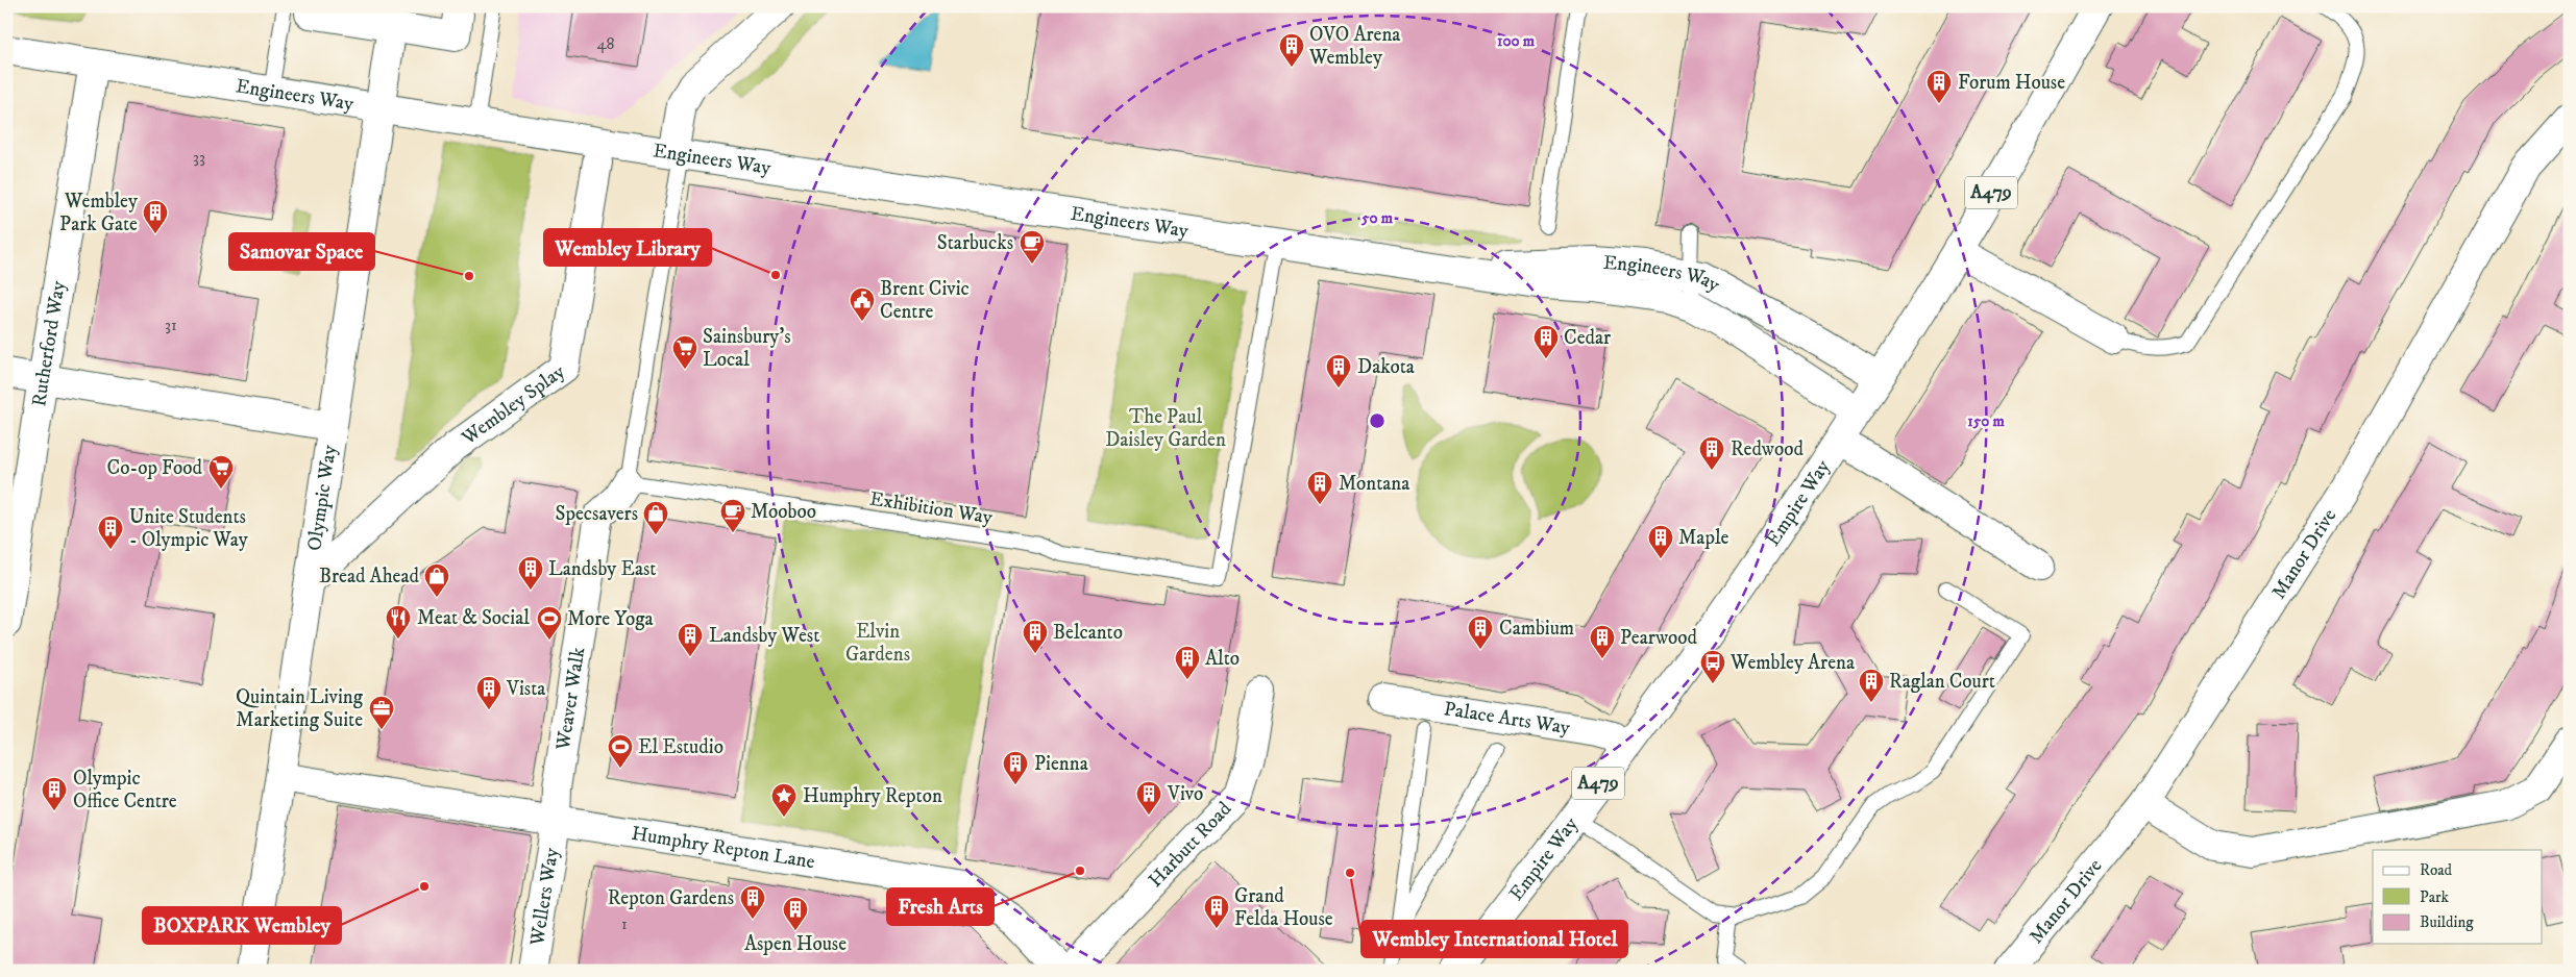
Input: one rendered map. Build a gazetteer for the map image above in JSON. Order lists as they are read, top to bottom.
{
  "streets": {
    "street": [
      "Engineers Way",
      "A479",
      "Rutherford Way",
      "Wembley Splay",
      "Olympic Way",
      "Empire Way",
      "Manor Drive",
      "Weaver Walk",
      "Palace Arts Way",
      "Harbutt Road",
      "Humphry Repton Lane",
      "Wellers Way"
    ],
    "lane": ["Exhibition Way"]
  },
  "crossings": [
    ["Engineers Way", "Rutherford Way"],
    ["Engineers Way", "Olympic Way"],
    ["Engineers Way", "Empire Way"],
    ["Engineers Way", "Exhibition Way"],
    ["Wembley Splay", "Olympic Way"],
    ["Olympic Way", "Humphry Repton Lane"],
    ["Empire Way", "Palace Arts Way"],
    ["Exhibition Way", "Weaver Walk"],
    ["Weaver Walk", "Humphry Repton Lane"],
    ["Weaver Walk", "Wellers Way"],
    ["Humphry Repton Lane", "Wellers Way"]
  ],
  "parks": ["The Paul Daisley Garden", "Elvin Gardens"],
  "places": {
    "building": [
      "OVO Arena Wembley",
      "Forum House",
      "Wembley Park Gate",
      "Cedar",
      "Dakota",
      "Redwood",
      "Montana",
      "Unite Students - Olympic Way",
      "Maple",
      "Landsby East",
      "Cambium",
      "Belcanto",
      "Landsby West",
      "Pearwood",
      "Alto",
      "Raglan Court",
      "Vista",
      "Pienna",
      "Olympic Office Centre",
      "Vivo",
      "Repton Gardens",
      "Grand Felda House",
      "Aspen House"
    ],
    "cafe": ["Starbucks", "Mooboo"],
    "other": [
      "Wembley Library",
      "Samovar Space",
      "Fresh Arts",
      "Wembley International Hotel",
      "BOXPARK Wembley"
    ],
    "public building": ["Brent Civic Centre"],
    "supermarket": ["Sainsbury's Local", "Co-op Food"],
    "shop": ["Specsavers", "Bread Ahead"],
    "restaurant": ["Meat & Social"],
    "sports": ["More Yoga", "El Estudio"],
    "bus stop": ["Wembley Arena"],
    "office": ["Quintain Living Marketing Suite"],
    "place": ["Humphry Repton"]
  },
  "house_numbers": [
    "48",
    "33",
    "31",
    "1"
  ],
  "legend": ["Road", "Park", "Building"],
  "rings": ["100 m", "50 m", "150 m"]
}
